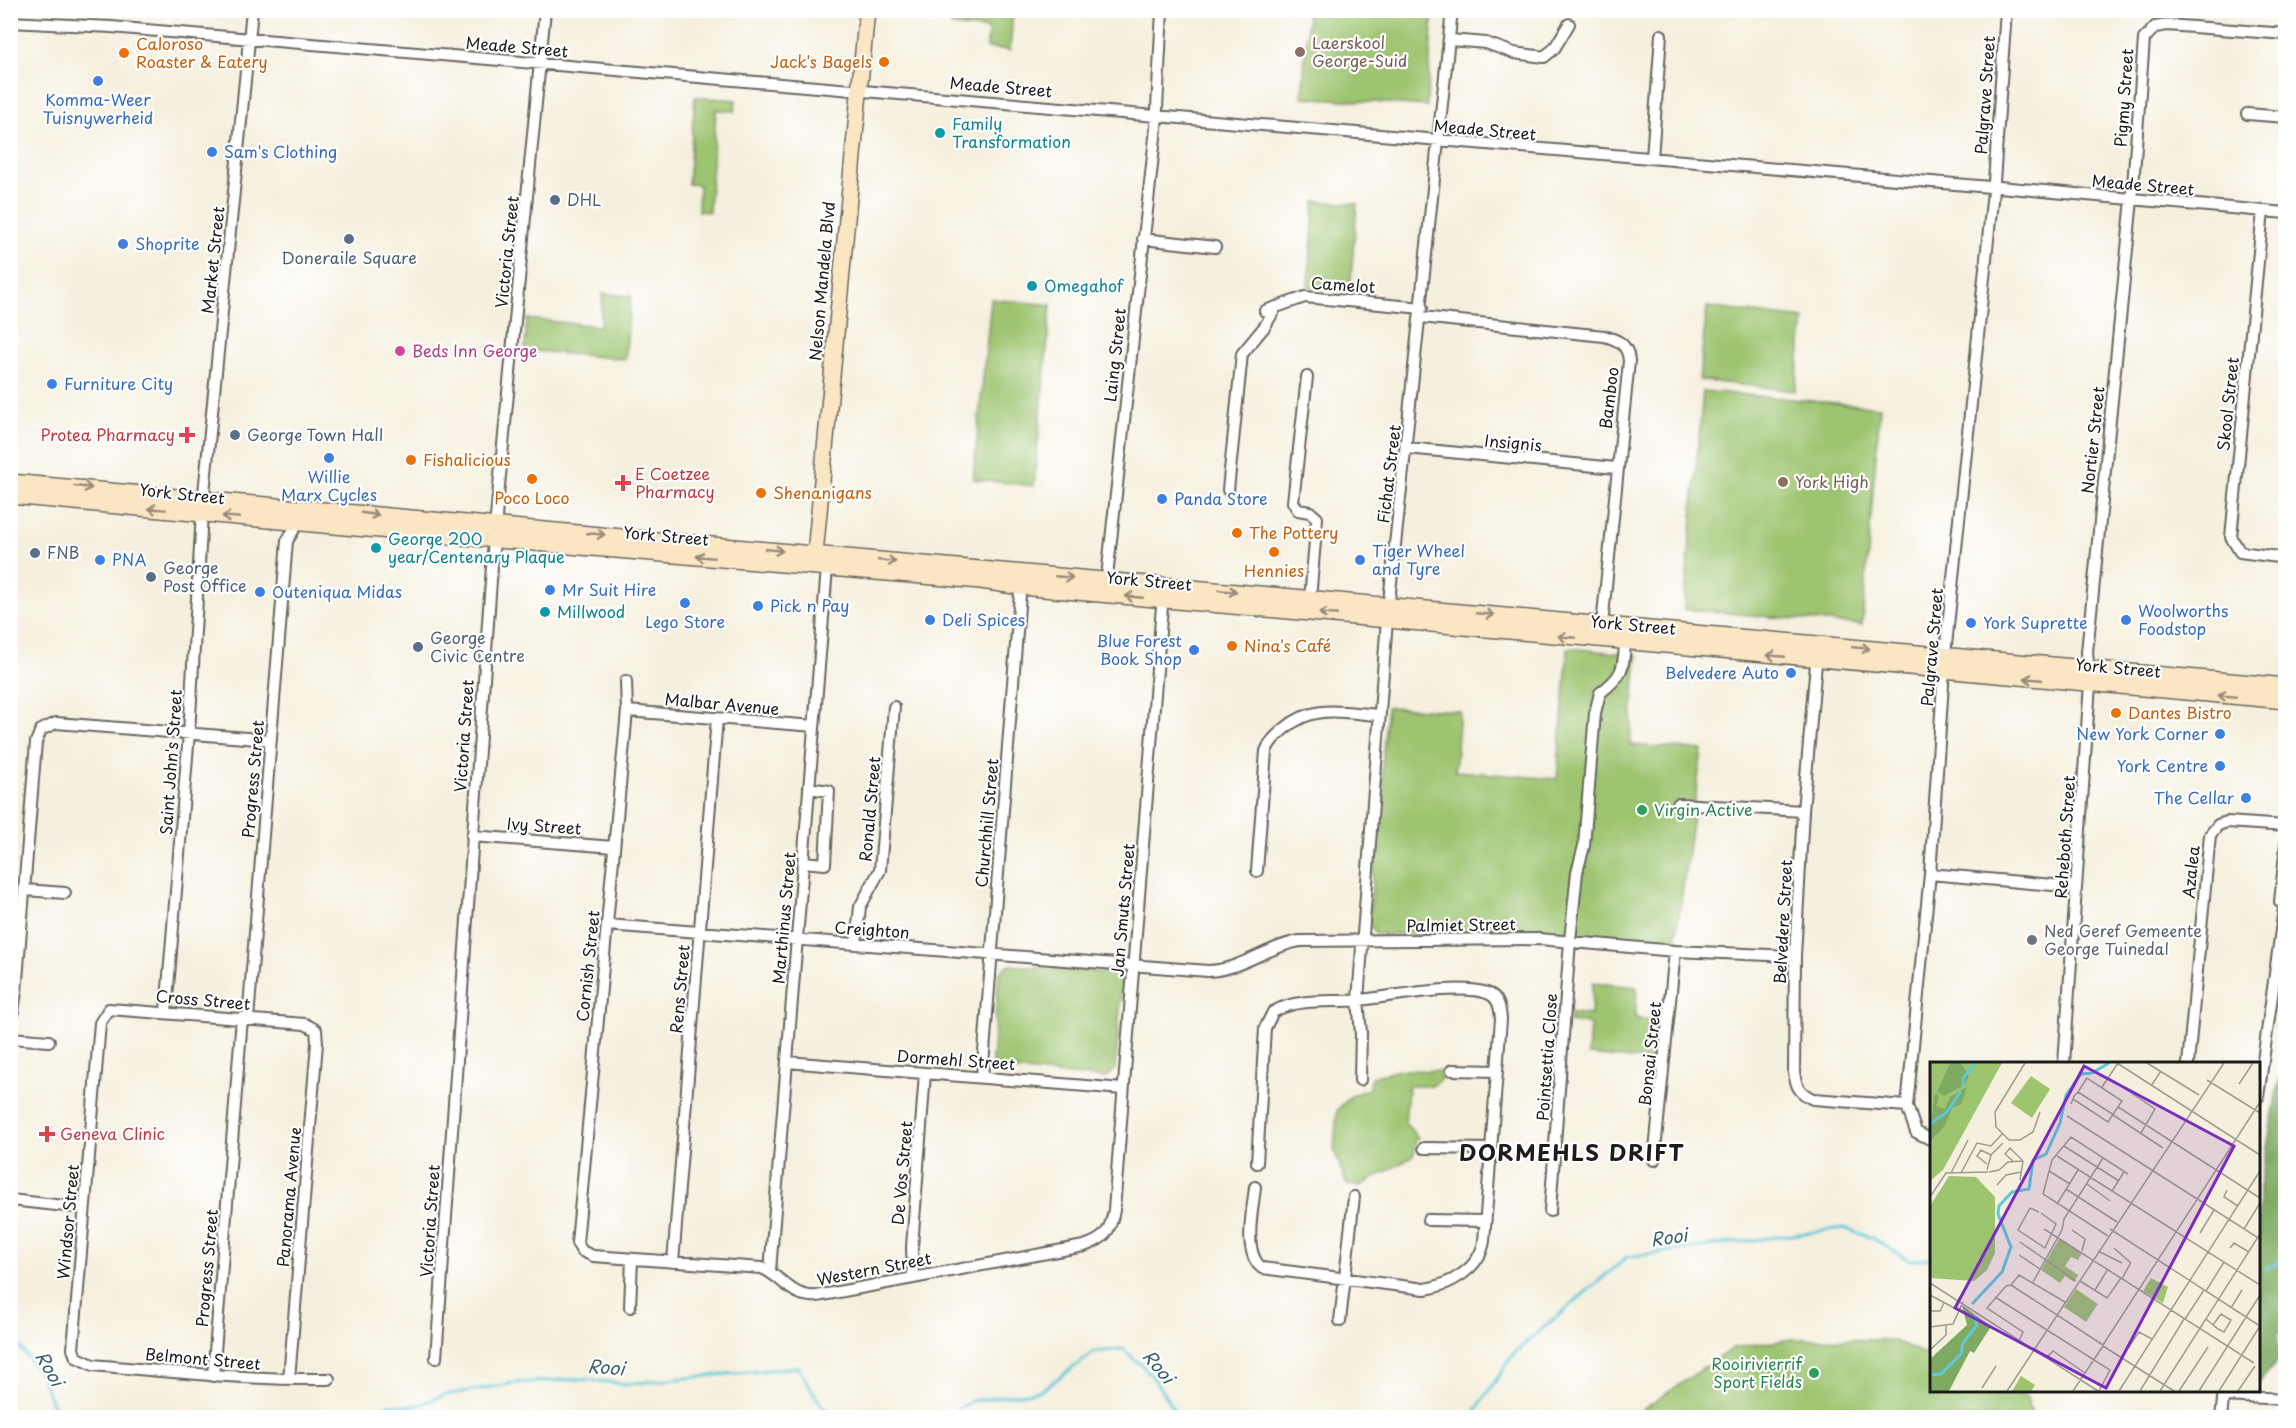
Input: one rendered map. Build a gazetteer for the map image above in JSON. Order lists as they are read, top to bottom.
{
  "streets": {
    "main road": ["Nelson Mandela Blvd", "York Street"],
    "street": [
      "Meade Street",
      "Palgrave Street",
      "Pigmy Street",
      "Victoria Street",
      "Market Street",
      "Camelot",
      "Laing Street",
      "Bamboo",
      "Skool Street",
      "Nortier Street",
      "Insignis",
      "Fichat Street",
      "Malbar Avenue",
      "Saint John's Street",
      "Progress Street",
      "Ronald Street",
      "Churchhill Street",
      "Ivy Street",
      "Reheboth Street",
      "Azalea",
      "Jan Smuts Street",
      "Marthinus Street",
      "Belvedere Street",
      "Palmiet Street",
      "Creighton",
      "Cornish Street",
      "Rens Street",
      "Cross Street",
      "Bonsai Street",
      "Pointsettia Close",
      "Dormehl Street",
      "De Vos Street",
      "Panorama Avenue",
      "Windsor Street",
      "Western Street",
      "Belmont Street"
    ]
  },
  "crossings": [
    ["Meade Street", "Palgrave Street"],
    ["Meade Street", "Pigmy Street"],
    ["Meade Street", "Victoria Street"],
    ["Meade Street", "Market Street"],
    ["Meade Street", "Nelson Mandela Blvd"],
    ["Meade Street", "Laing Street"],
    ["Meade Street", "Skool Street"],
    ["Meade Street", "Nortier Street"],
    ["Meade Street", "Fichat Street"],
    ["Palgrave Street", "York Street"],
    ["Palgrave Street", "Belvedere Street"],
    ["Pigmy Street", "Nortier Street"],
    ["Victoria Street", "York Street"],
    ["Victoria Street", "Ivy Street"],
    ["Market Street", "York Street"],
    ["Market Street", "Saint John's Street"],
    ["Nelson Mandela Blvd", "York Street"],
    ["Camelot", "Bamboo"],
    ["Camelot", "Fichat Street"],
    ["Laing Street", "York Street"],
    ["Bamboo", "Insignis"],
    ["Bamboo", "Fichat Street"],
    ["Bamboo", "York Street"],
    ["Nortier Street", "York Street"],
    ["Nortier Street", "Reheboth Street"],
    ["Insignis", "Fichat Street"],
    ["Fichat Street", "York Street"],
    ["Fichat Street", "Palmiet Street"],
    ["York Street", "Saint John's Street"],
    ["York Street", "Progress Street"],
    ["York Street", "Churchhill Street"],
    ["York Street", "Reheboth Street"],
    ["York Street", "Jan Smuts Street"],
    ["York Street", "Marthinus Street"],
    ["York Street", "Belvedere Street"],
    ["York Street", "Pointsettia Close"],
    ["Malbar Avenue", "Marthinus Street"],
    ["Malbar Avenue", "Cornish Street"],
    ["Malbar Avenue", "Rens Street"],
    ["Saint John's Street", "Cross Street"],
    ["Progress Street", "Cross Street"],
    ["Progress Street", "Belmont Street"],
    ["Ronald Street", "Creighton"],
    ["Churchhill Street", "Creighton"],
    ["Churchhill Street", "Dormehl Street"],
    ["Ivy Street", "Cornish Street"],
    ["Jan Smuts Street", "Palmiet Street"],
    ["Jan Smuts Street", "Creighton"],
    ["Jan Smuts Street", "Dormehl Street"],
    ["Jan Smuts Street", "Western Street"],
    ["Marthinus Street", "Creighton"],
    ["Marthinus Street", "Dormehl Street"],
    ["Marthinus Street", "Western Street"],
    ["Belvedere Street", "Palmiet Street"],
    ["Palmiet Street", "Creighton"],
    ["Palmiet Street", "Bonsai Street"],
    ["Palmiet Street", "Pointsettia Close"],
    ["Creighton", "Cornish Street"],
    ["Creighton", "Rens Street"],
    ["Cornish Street", "Western Street"],
    ["Rens Street", "Western Street"],
    ["Cross Street", "Panorama Avenue"],
    ["Cross Street", "Windsor Street"],
    ["Dormehl Street", "De Vos Street"],
    ["De Vos Street", "Western Street"],
    ["Panorama Avenue", "Belmont Street"],
    ["Windsor Street", "Belmont Street"]
  ],
  "districts": ["DORMEHLS DRIFT"],
  "water": ["Rooi"],
  "places": {
    "other": [
      "Laerskool George-Suid",
      "Caloroso Roaster & Eatery",
      "Jack's Bagels",
      "Komma-Weer Tuisnywerheid",
      "Family Transformation",
      "Sam's Clothing",
      "DHL",
      "Doneraile Square",
      "Shoprite",
      "Omegahof",
      "Beds Inn George",
      "Furniture City",
      "George Town Hall",
      "Willie Marx Cycles",
      "Fishalicious",
      "Poco Loco",
      "York High",
      "Shenanigans",
      "Panda Store",
      "The Pottery",
      "George 200 year/Centenary Plaque",
      "Hennies",
      "FNB",
      "PNA",
      "Tiger Wheel and Tyre",
      "George Post Office",
      "Mr Suit Hire",
      "Outeniqua Midas",
      "Lego Store",
      "Pick n Pay",
      "Millwood",
      "Deli Spices",
      "Woolworths Foodstop",
      "York Suprette",
      "Nina's Café",
      "George Civic Centre",
      "Blue Forest Book Shop",
      "Belvedere Auto",
      "Dantes Bistro",
      "New York Corner",
      "York Centre",
      "The Cellar",
      "Virgin Active",
      "Ned Geref Gemeente George Tuinedal",
      "Rooirivierrif Sport Fields"
    ],
    "health": ["Protea Pharmacy", "E Coetzee Pharmacy", "Geneva Clinic"]
  }
}
